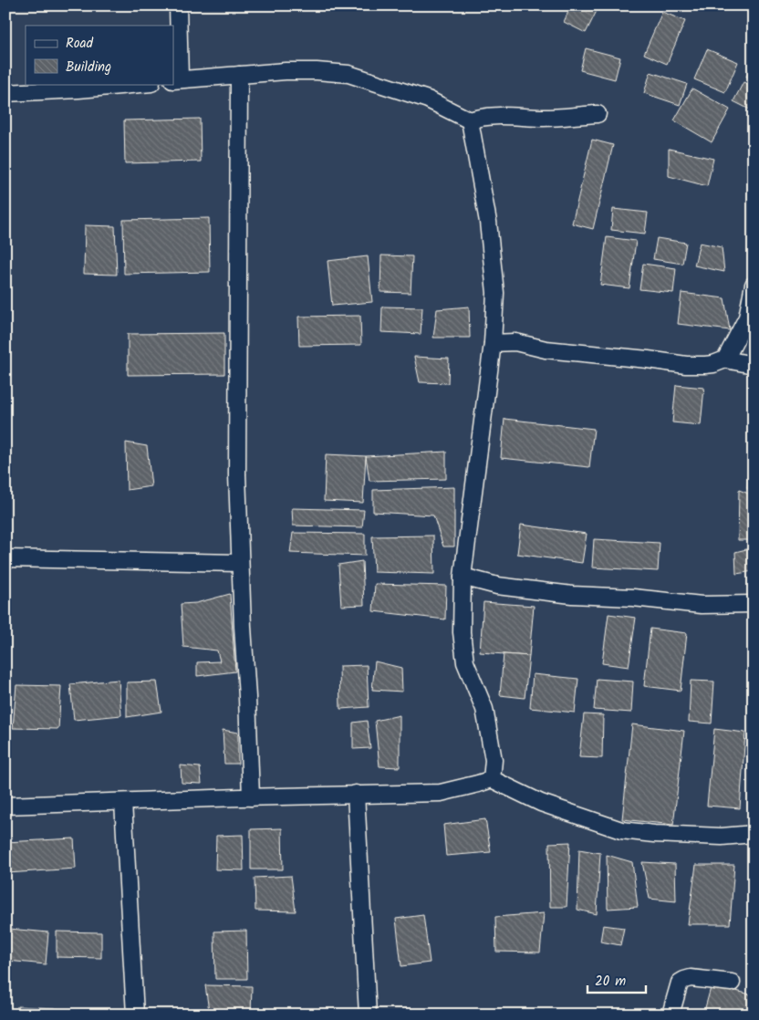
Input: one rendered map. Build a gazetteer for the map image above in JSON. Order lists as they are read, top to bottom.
{
  "legend": ["Road", "Building"],
  "scale_bar": "20 m"
}
